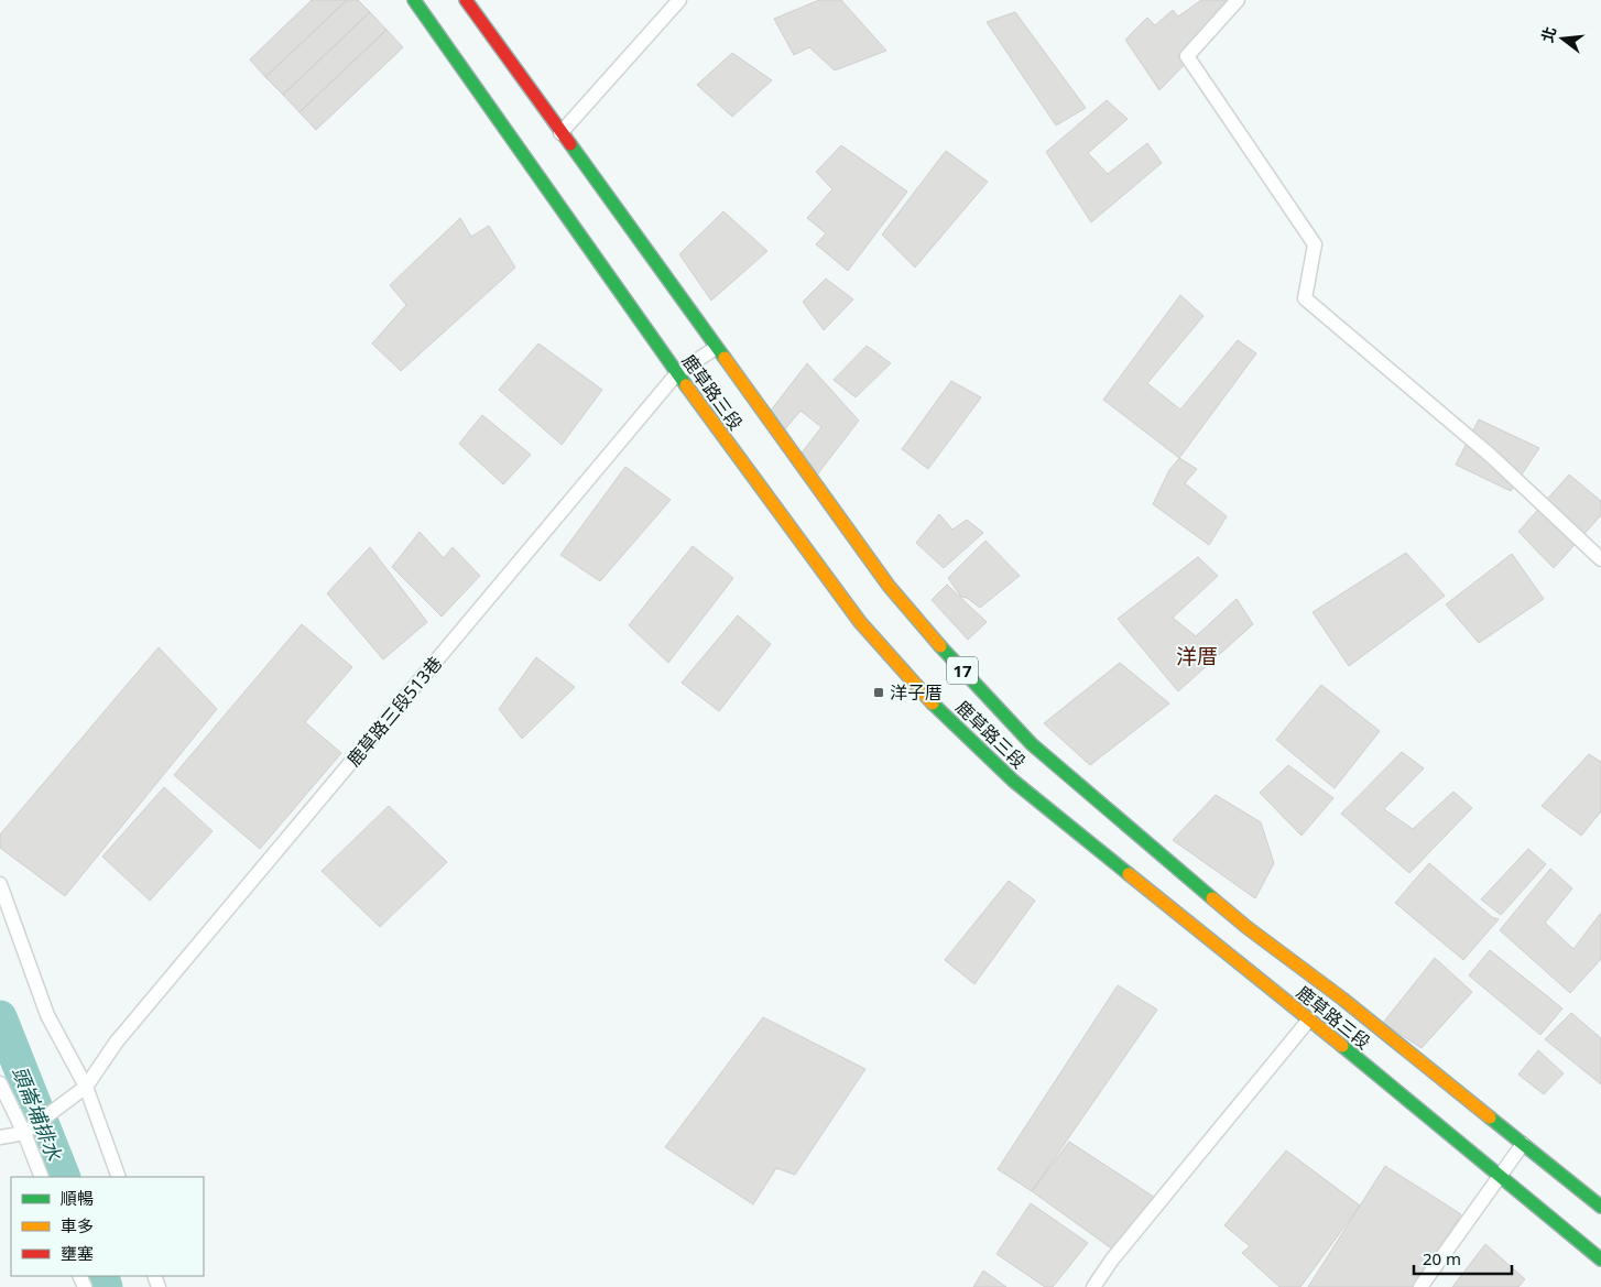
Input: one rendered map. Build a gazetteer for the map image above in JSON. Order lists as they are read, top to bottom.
{
  "streets": {
    "main road": ["鹿草路三段", "17"],
    "lane": ["鹿草路三段513巷"]
  },
  "crossings": [
    ["鹿草路三段", "鹿草路三段513巷"]
  ],
  "districts": ["洋厝"],
  "water": ["頭崙埔排水"],
  "places": {
    "transit": ["洋子厝"]
  },
  "legend": ["順暢", "車多", "壅塞"],
  "scale_bar": "20 m",
  "north": "left"
}
